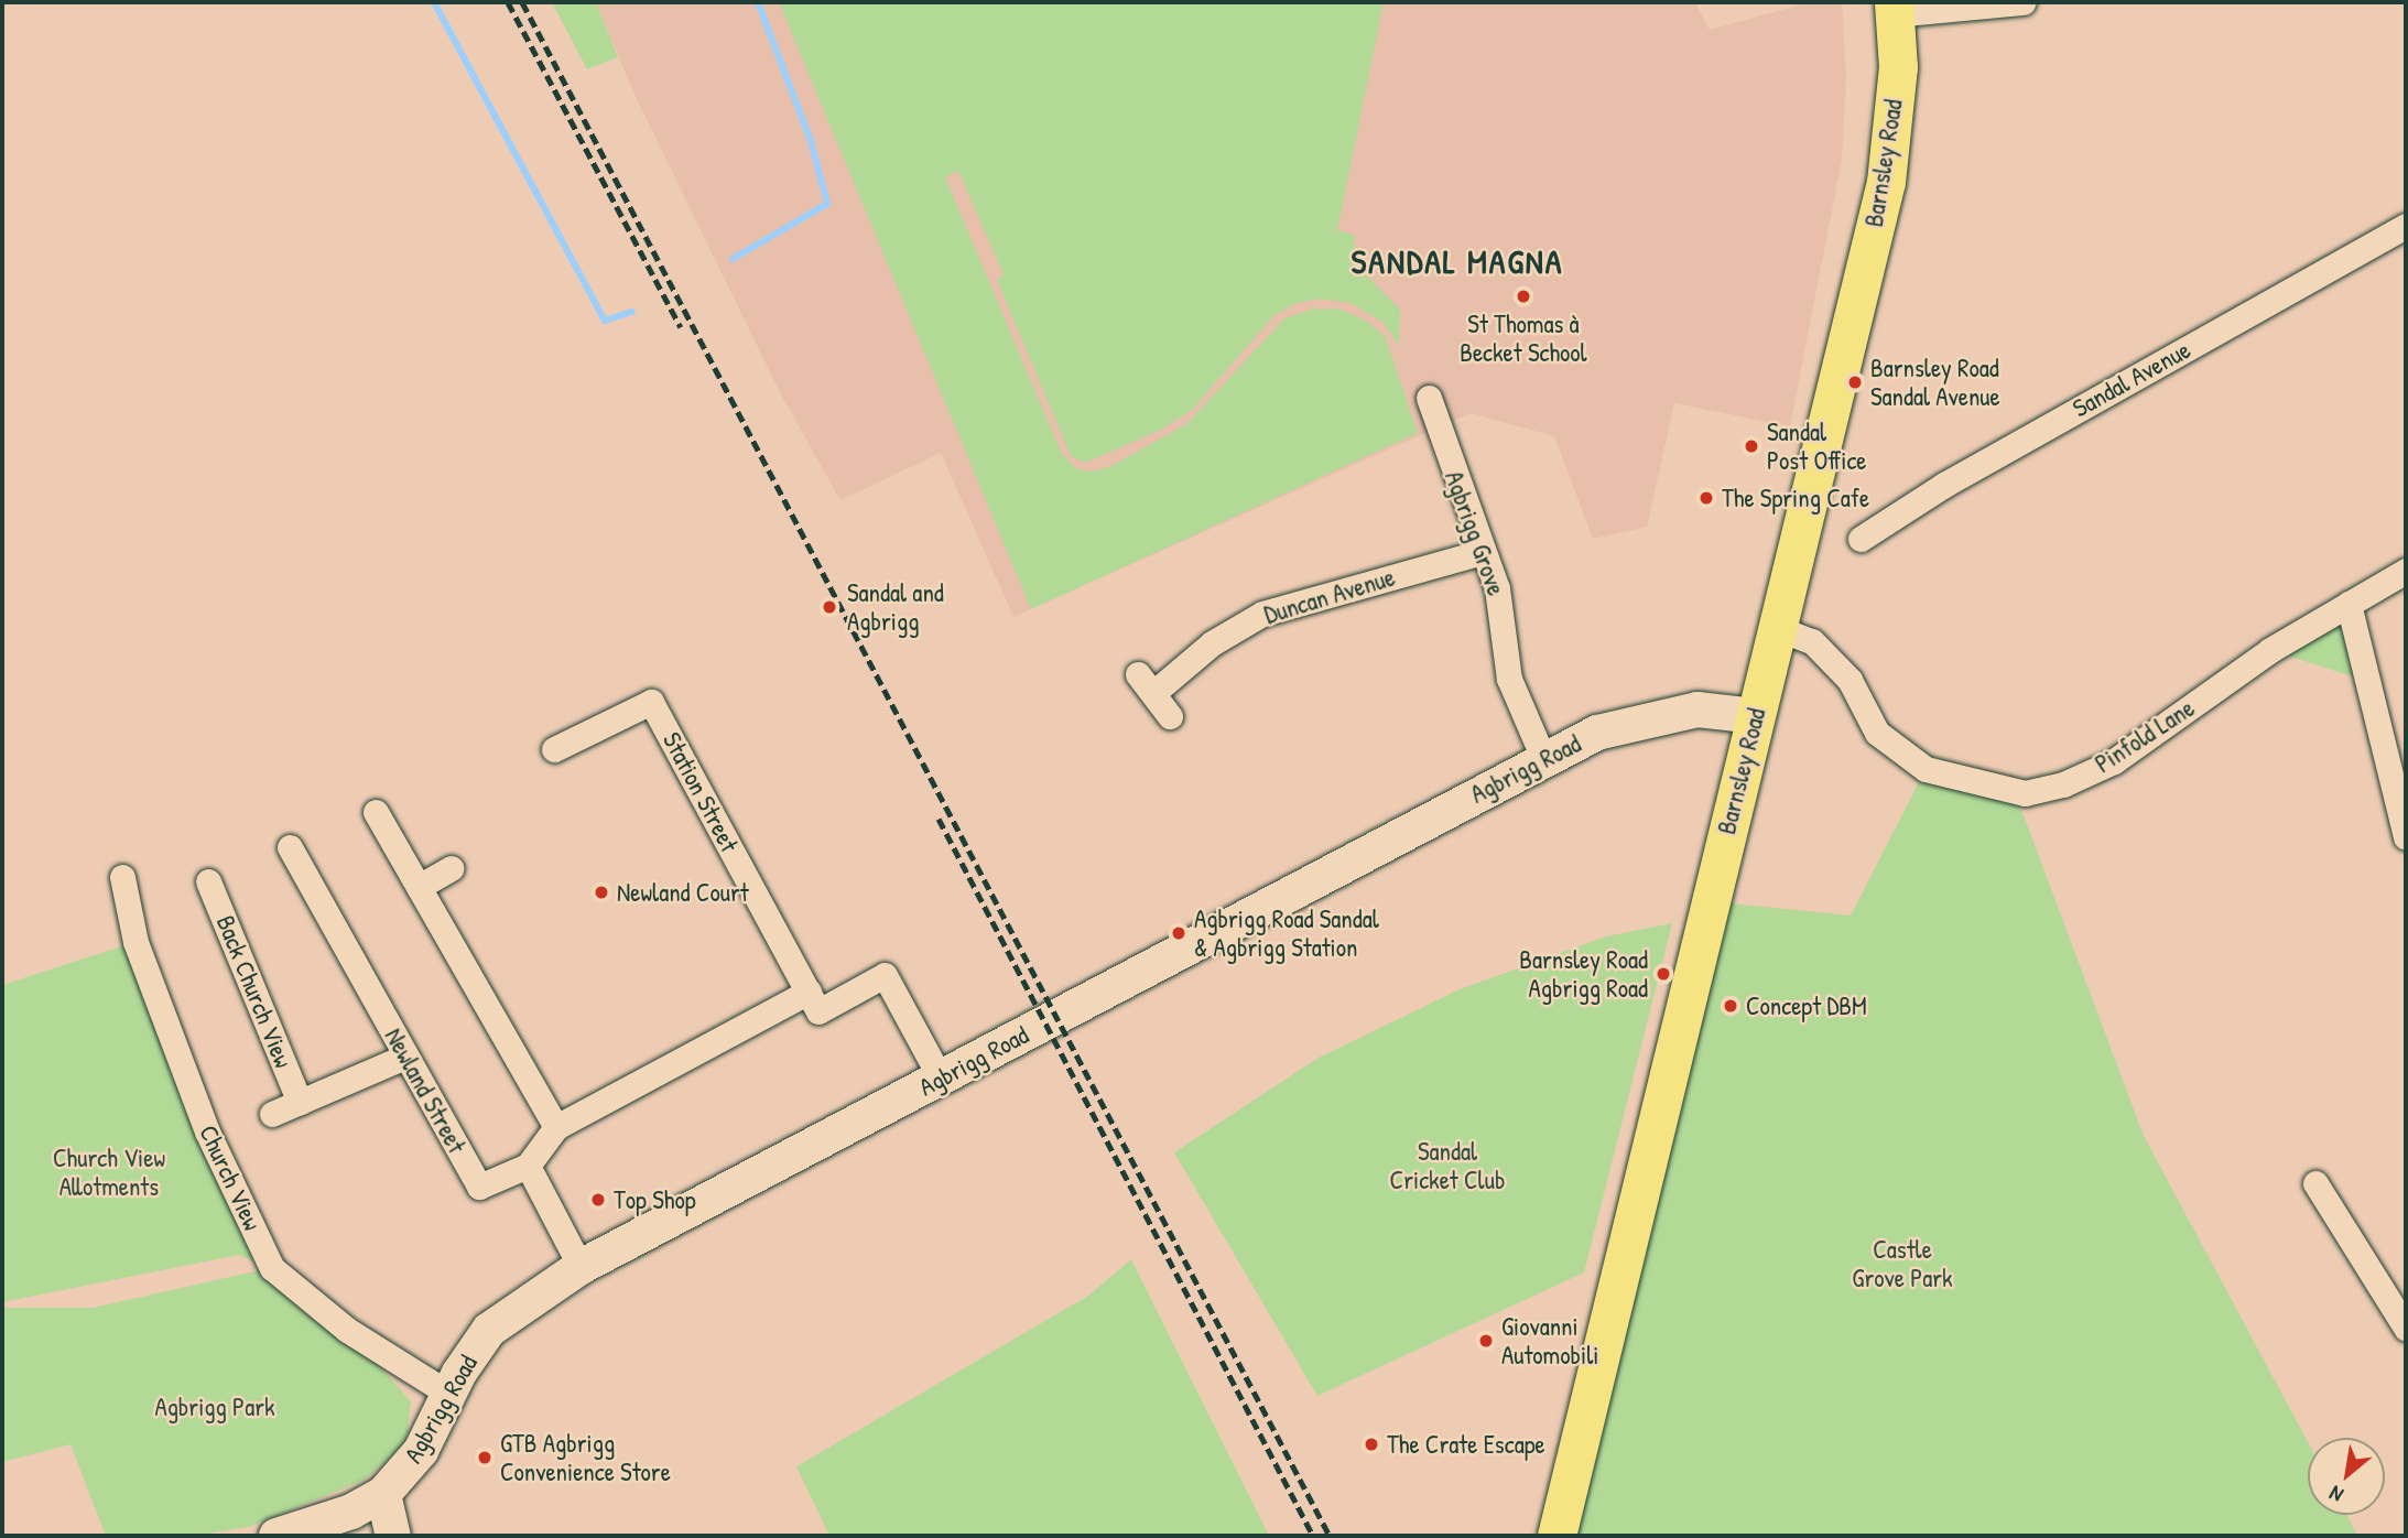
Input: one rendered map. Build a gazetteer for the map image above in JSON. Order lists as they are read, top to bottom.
{
  "streets": {
    "main road": ["Barnsley Road", "Agbrigg Road"],
    "street": [
      "Sandal Avenue",
      "Agbrigg Grove",
      "Duncan Avenue",
      "Pinfold Lane",
      "Station Street",
      "Back Church View",
      "Newland Street",
      "Church View"
    ]
  },
  "crossings": [
    ["Barnsley Road", "Pinfold Lane"],
    ["Barnsley Road", "Agbrigg Road"],
    ["Agbrigg Grove", "Duncan Avenue"],
    ["Agbrigg Grove", "Agbrigg Road"],
    ["Agbrigg Road", "Church View"]
  ],
  "districts": ["SANDAL MAGNA"],
  "parks": [
    "Sandal Cricket Club",
    "Church View Allotments",
    "Castle Grove Park",
    "Agbrigg Park"
  ],
  "places": [
    "St Thomas à Becket School",
    "Barnsley Road Sandal Avenue",
    "Sandal Post Office",
    "The Spring Cafe",
    "Sandal and Agbrigg",
    "Newland Court",
    "Agbrigg Road Sandal & Agbrigg Station",
    "Barnsley Road Agbrigg Road",
    "Concept DBM",
    "Top Shop",
    "Giovanni Automobili",
    "The Crate Escape",
    "GTB Agbrigg Convenience Store"
  ],
  "north": "bottom left"
}
